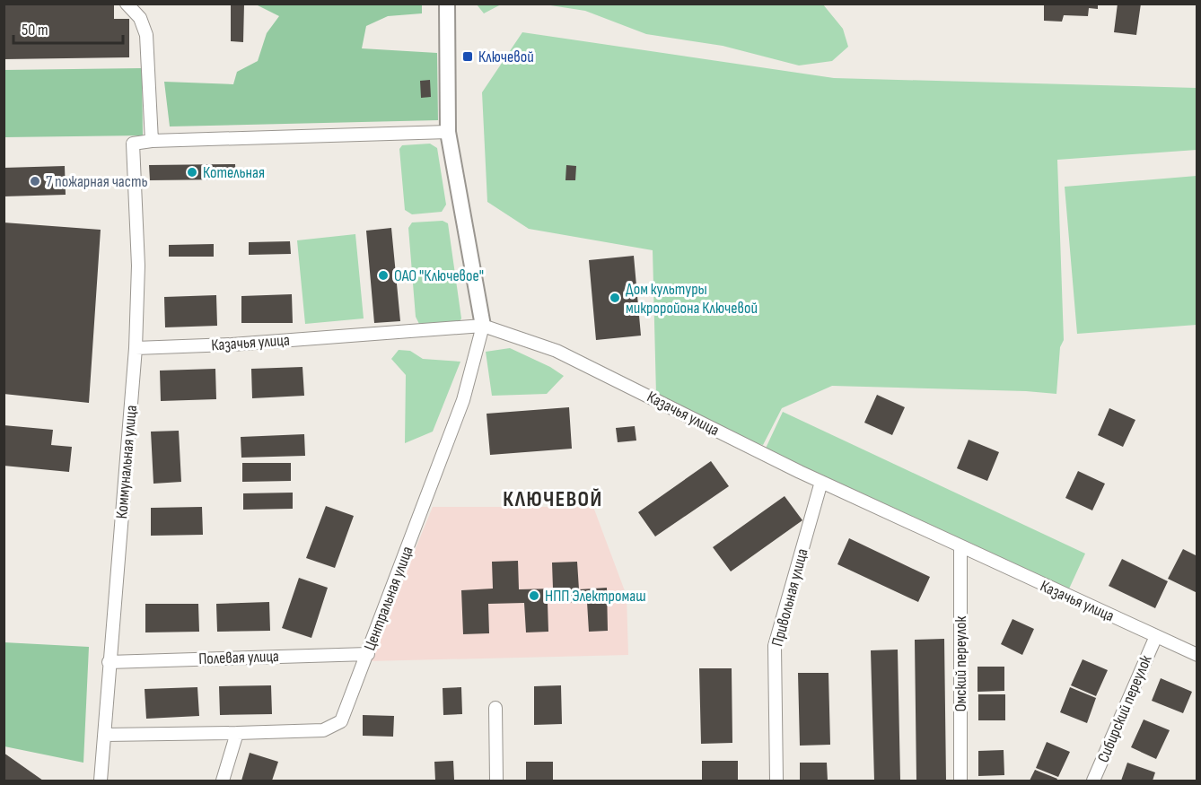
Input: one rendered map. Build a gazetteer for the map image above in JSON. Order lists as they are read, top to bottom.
{
  "streets": {
    "street": [
      "Казачья улица",
      "Коммунальная улица",
      "Привольная улица",
      "Центральная улица",
      "Полевая улица",
      "Омский переулок",
      "Сибирский переулок"
    ]
  },
  "crossings": [
    ["Казачья улица", "Коммунальная улица"],
    ["Казачья улица", "Привольная улица"],
    ["Казачья улица", "Центральная улица"],
    ["Казачья улица", "Омский переулок"],
    ["Казачья улица", "Сибирский переулок"],
    ["Коммунальная улица", "Центральная улица"],
    ["Коммунальная улица", "Полевая улица"],
    ["Центральная улица", "Полевая улица"]
  ],
  "districts": ["КЛЮЧЕВОЙ"],
  "places": {
    "transit": ["Ключевой"],
    "other": [
      "Котельная",
      "7 пожарная часть",
      "ОАО \"Ключевое\"",
      "Дом культуры микроройона Ключевой",
      "НПП Электромаш"
    ]
  },
  "scale_bar": "50 m"
}
